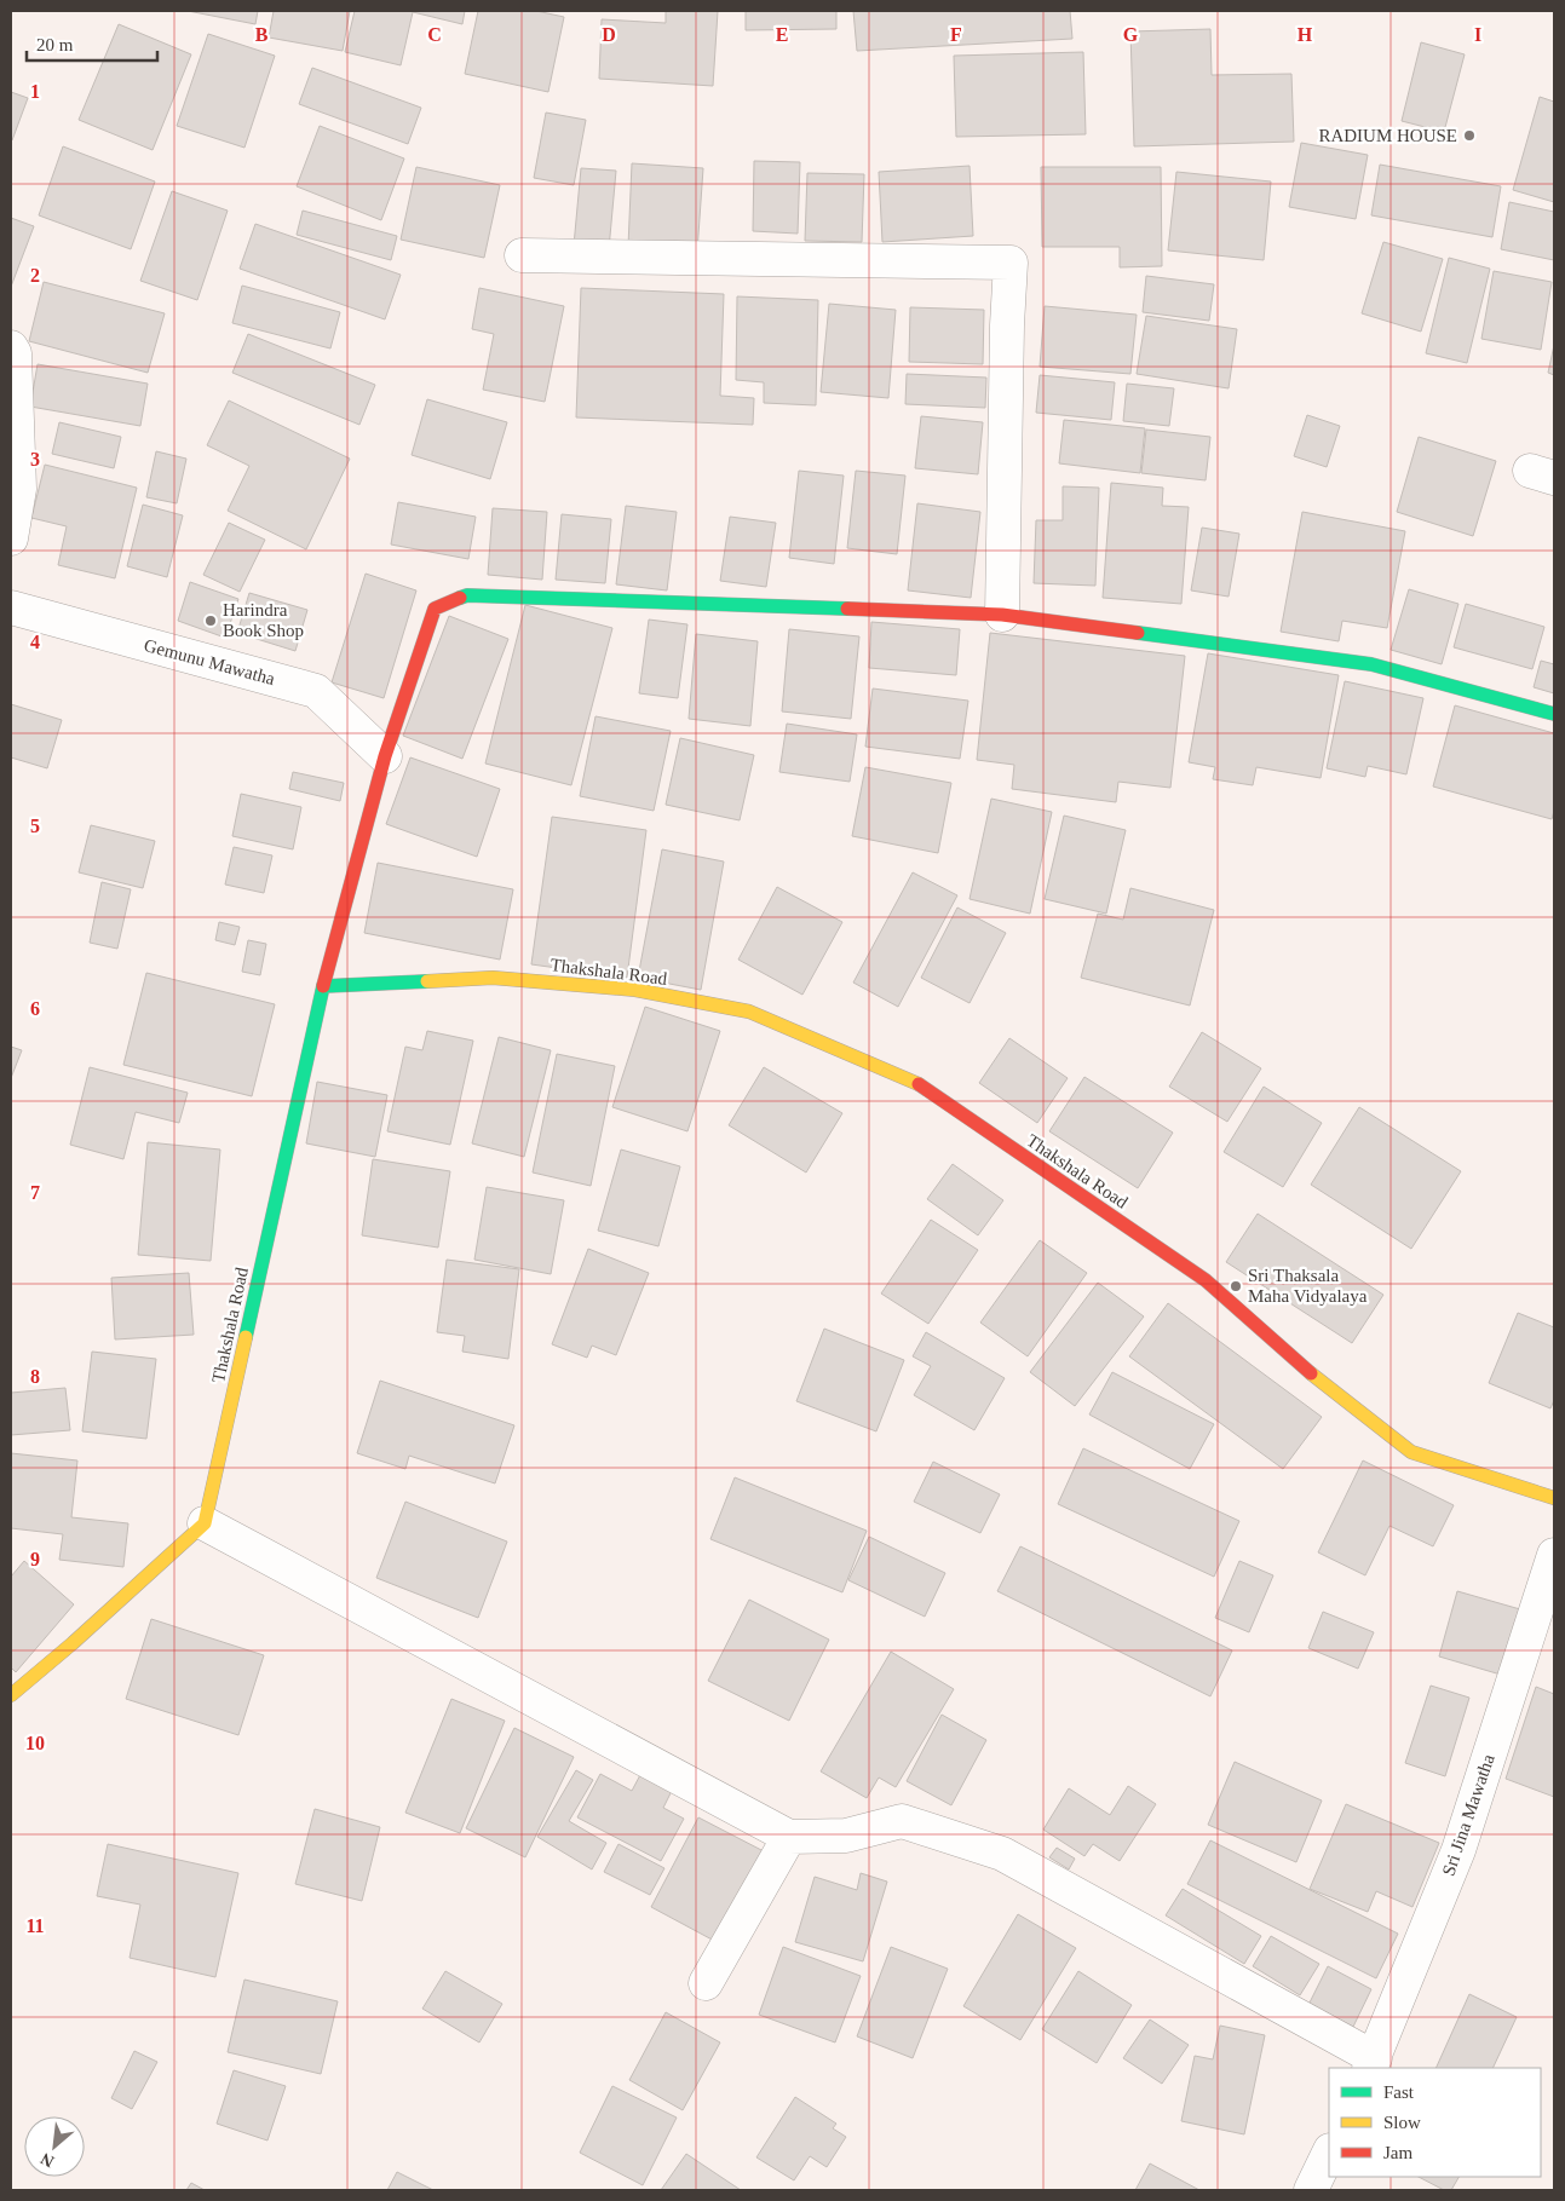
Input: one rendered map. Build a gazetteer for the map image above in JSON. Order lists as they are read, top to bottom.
{
  "streets": {
    "street": ["Gemunu Mawatha", "Thakshala Road", "Sri Jina Mawatha"]
  },
  "places": ["RADIUM HOUSE", "Harindra Book Shop", "Sri Thaksala Maha Vidyalaya"],
  "legend": ["Fast", "Slow", "Jam"],
  "scale_bar": "20 m",
  "north": "bottom left",
  "grid": {
    "columns": [
      "B",
      "C",
      "D",
      "E",
      "F",
      "G",
      "H",
      "I"
    ],
    "rows": [
      "1",
      "2",
      "3",
      "4",
      "5",
      "6",
      "7",
      "8",
      "9",
      "10",
      "11"
    ]
  }
}
